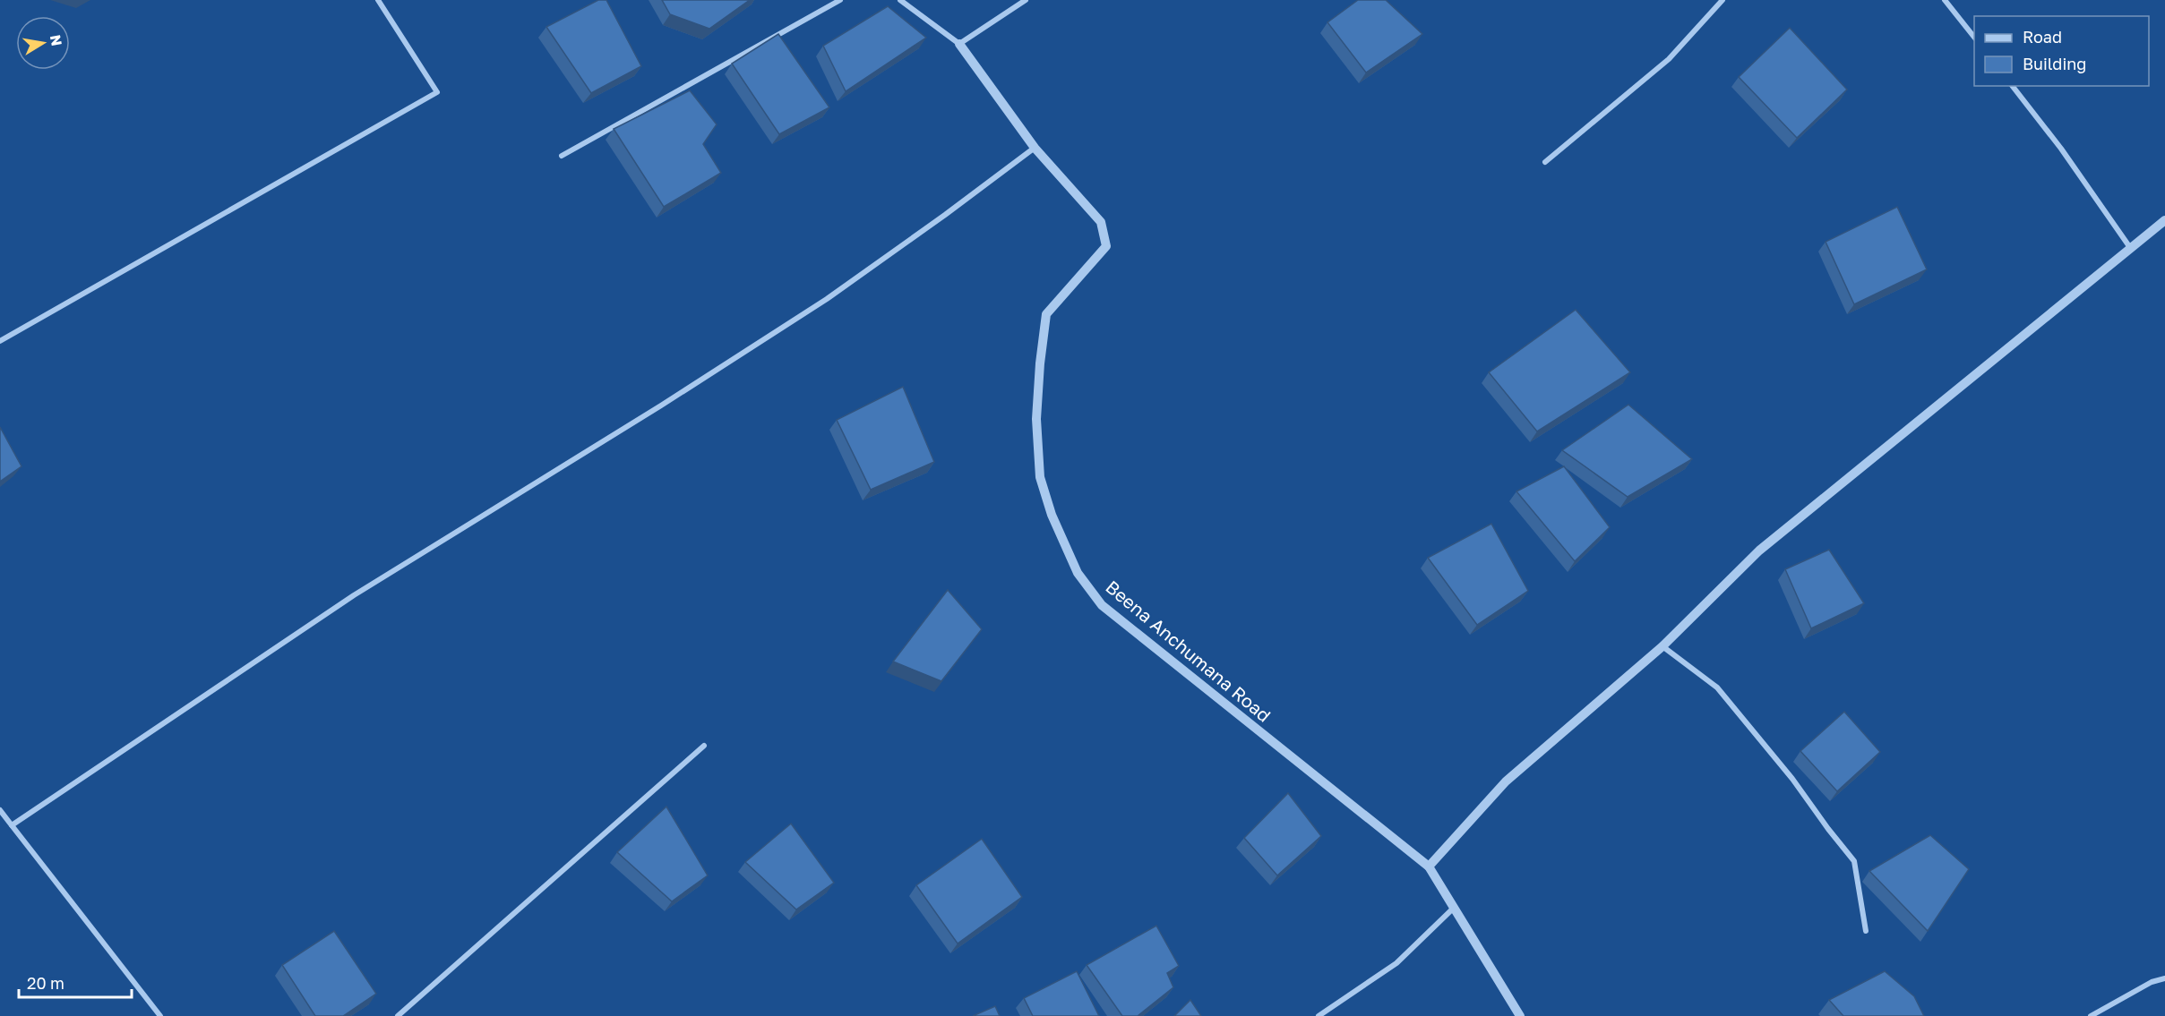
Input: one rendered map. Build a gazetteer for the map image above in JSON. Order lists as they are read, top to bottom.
{
  "streets": {
    "street": ["Beena Anchumana Road"]
  },
  "legend": ["Road", "Building"],
  "scale_bar": "20 m",
  "north": "right"
}
